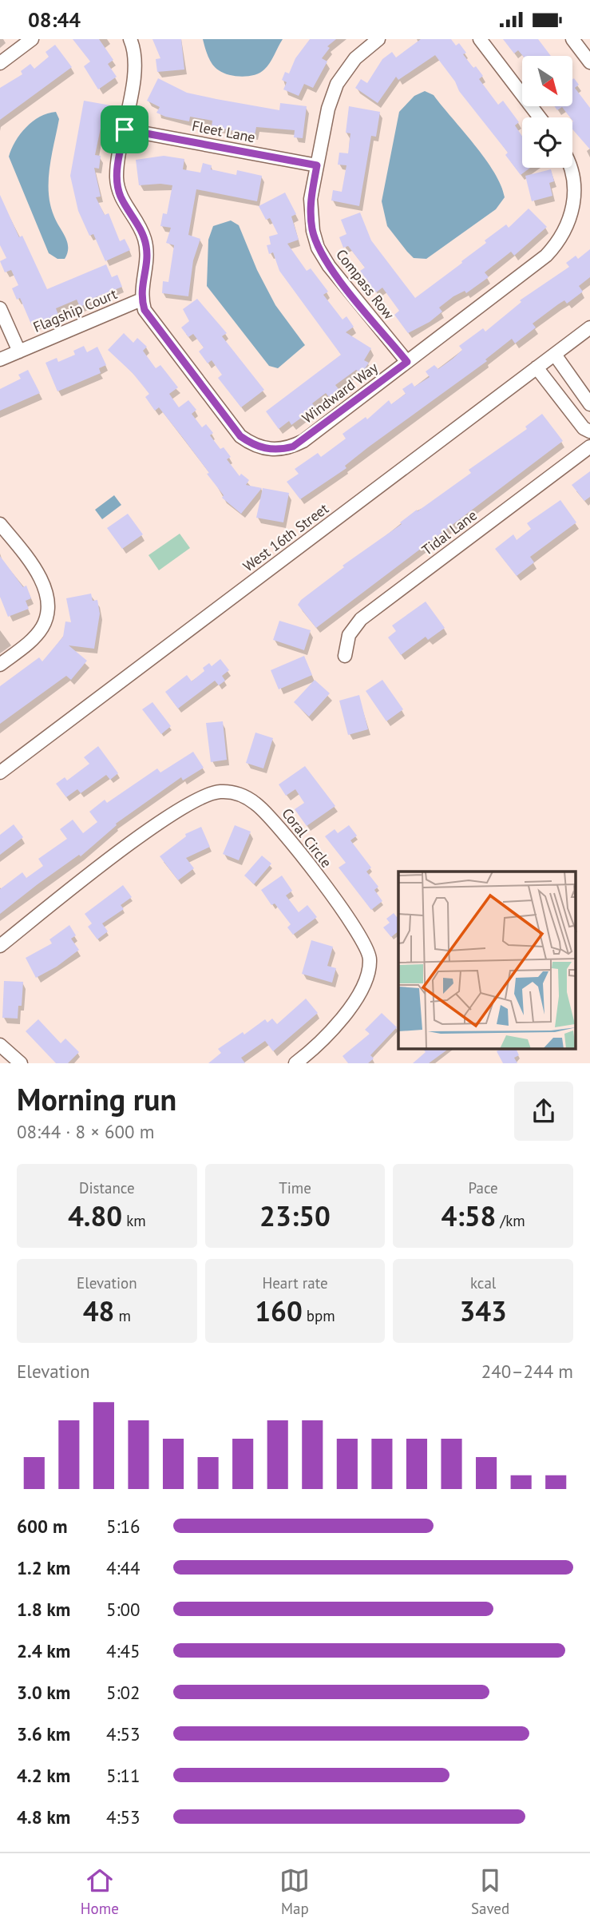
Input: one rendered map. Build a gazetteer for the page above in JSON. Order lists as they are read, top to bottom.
{
  "streets": {
    "street": [
      "Fleet Lane",
      "Compass Row",
      "Flagship Court",
      "Windward Way",
      "Tidal Lane",
      "West 16th Street",
      "Coral Circle"
    ]
  },
  "crossings": [
    ["Fleet Lane", "Compass Row"],
    ["Compass Row", "Windward Way"],
    ["Flagship Court", "Windward Way"]
  ],
  "north": "bottom right",
  "page": {
    "status": "08:44",
    "heading": ["Morning run", "08:44 · 8 × 600 m"],
    "stats": [
      ["Distance", "4.80 km"],
      ["Time", "23:50"],
      ["Pace", "4:58 /km"],
      ["Elevation", "48 m"],
      ["Heart rate", "160 bpm"],
      ["kcal", "343"]
    ],
    "chart": ["Elevation", "240–244 m"],
    "list": [
      {
        "name": "600 m",
        "note": "5:16"
      },
      {
        "name": "1.2 km",
        "note": "4:44"
      },
      {
        "name": "1.8 km",
        "note": "5:00"
      },
      {
        "name": "2.4 km",
        "note": "4:45"
      },
      {
        "name": "3.0 km",
        "note": "5:02"
      },
      {
        "name": "3.6 km",
        "note": "4:53"
      },
      {
        "name": "4.2 km",
        "note": "5:11"
      },
      {
        "name": "4.8 km",
        "note": "4:53"
      }
    ],
    "tabs": ["Home", "Map", "Saved"]
  }
}
